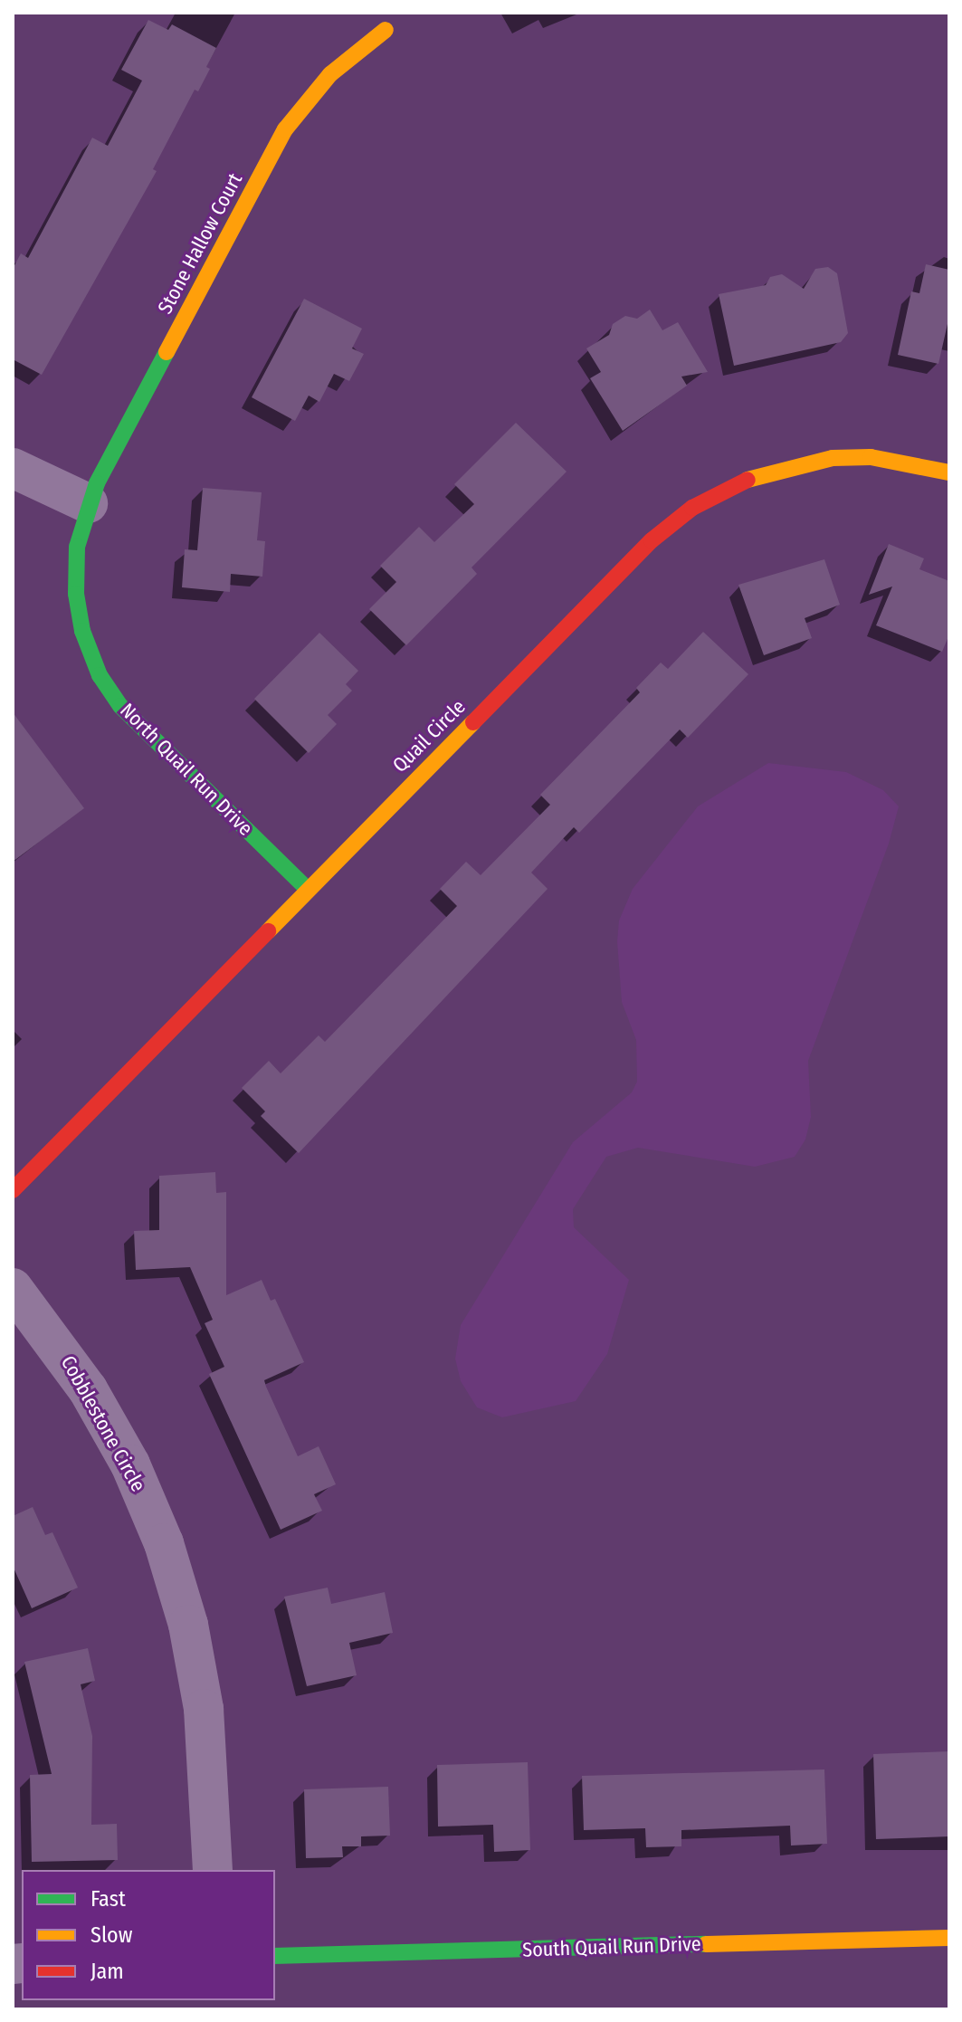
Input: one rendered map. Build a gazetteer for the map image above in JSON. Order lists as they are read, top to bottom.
{
  "streets": {
    "street": [
      "Stone Hallow Court",
      "Quail Circle",
      "North Quail Run Drive",
      "Cobblestone Circle",
      "South Quail Run Drive"
    ]
  },
  "crossings": [
    ["Stone Hallow Court", "North Quail Run Drive"],
    ["Quail Circle", "North Quail Run Drive"]
  ],
  "legend": ["Fast", "Slow", "Jam"]
}
